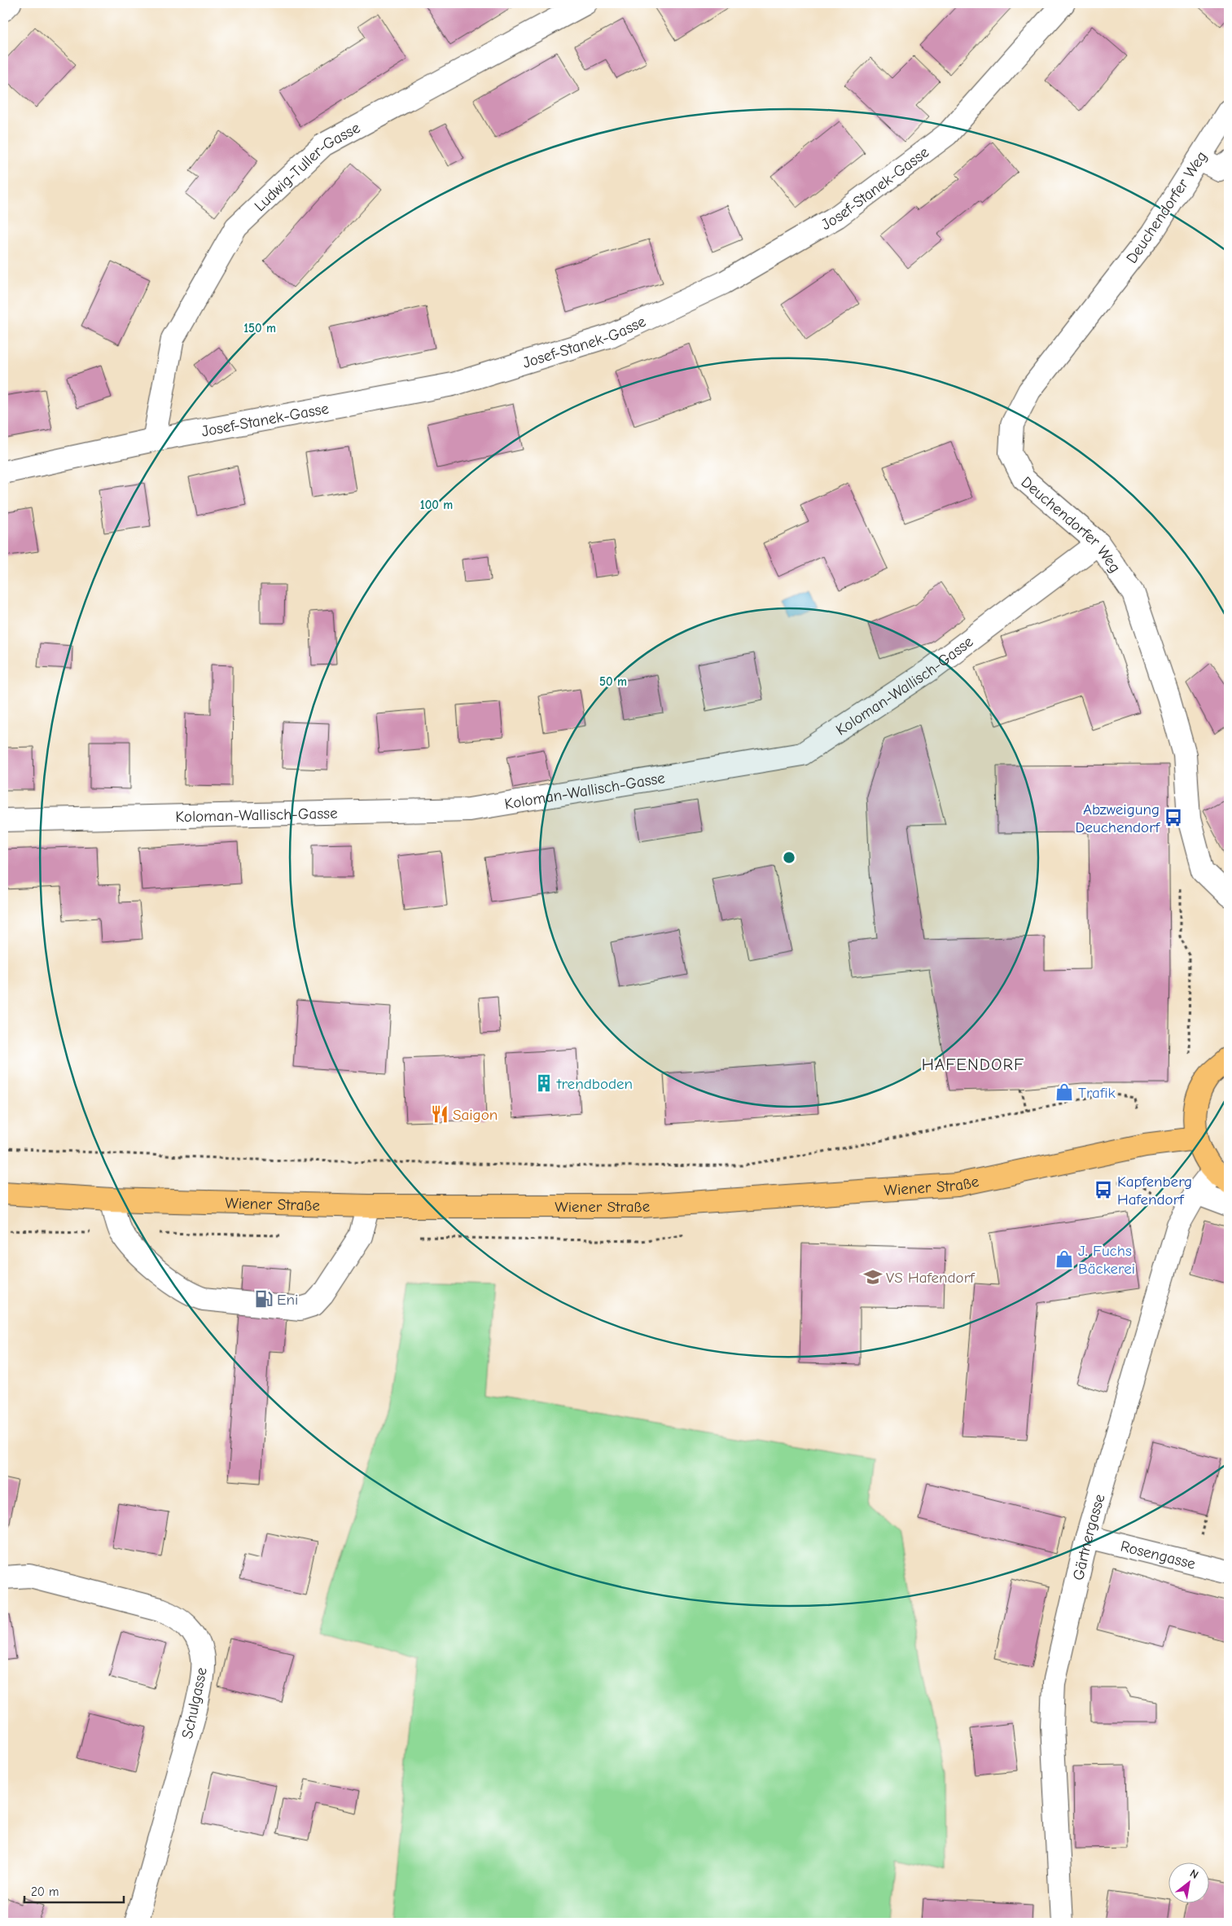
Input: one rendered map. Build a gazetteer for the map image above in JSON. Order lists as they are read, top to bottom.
{
  "streets": {
    "main road": ["Wiener Straße"],
    "street": [
      "Ludwig-Tuller-Gasse",
      "Josef-Stanek-Gasse",
      "Deuchendorfer Weg",
      "Koloman-Wallisch-Gasse",
      "Gärtnergasse",
      "Rosengasse",
      "Schulgasse"
    ]
  },
  "crossings": [
    ["Ludwig-Tuller-Gasse", "Josef-Stanek-Gasse"],
    ["Deuchendorfer Weg", "Koloman-Wallisch-Gasse"],
    ["Gärtnergasse", "Rosengasse"]
  ],
  "districts": ["HAFENDORF"],
  "places": {
    "bus stop": ["Abzweigung Deuchendorf", "Kapfenberg Hafendorf"],
    "building": ["trendboden"],
    "shop": ["Trafik", "J. Fuchs Bäckerei"],
    "restaurant": ["Saigon"],
    "school or university": ["VS Hafendorf"],
    "fuel station": ["Eni"]
  },
  "scale_bar": "20 m",
  "north": "top right",
  "rings": ["150 m", "100 m", "50 m"]
}
